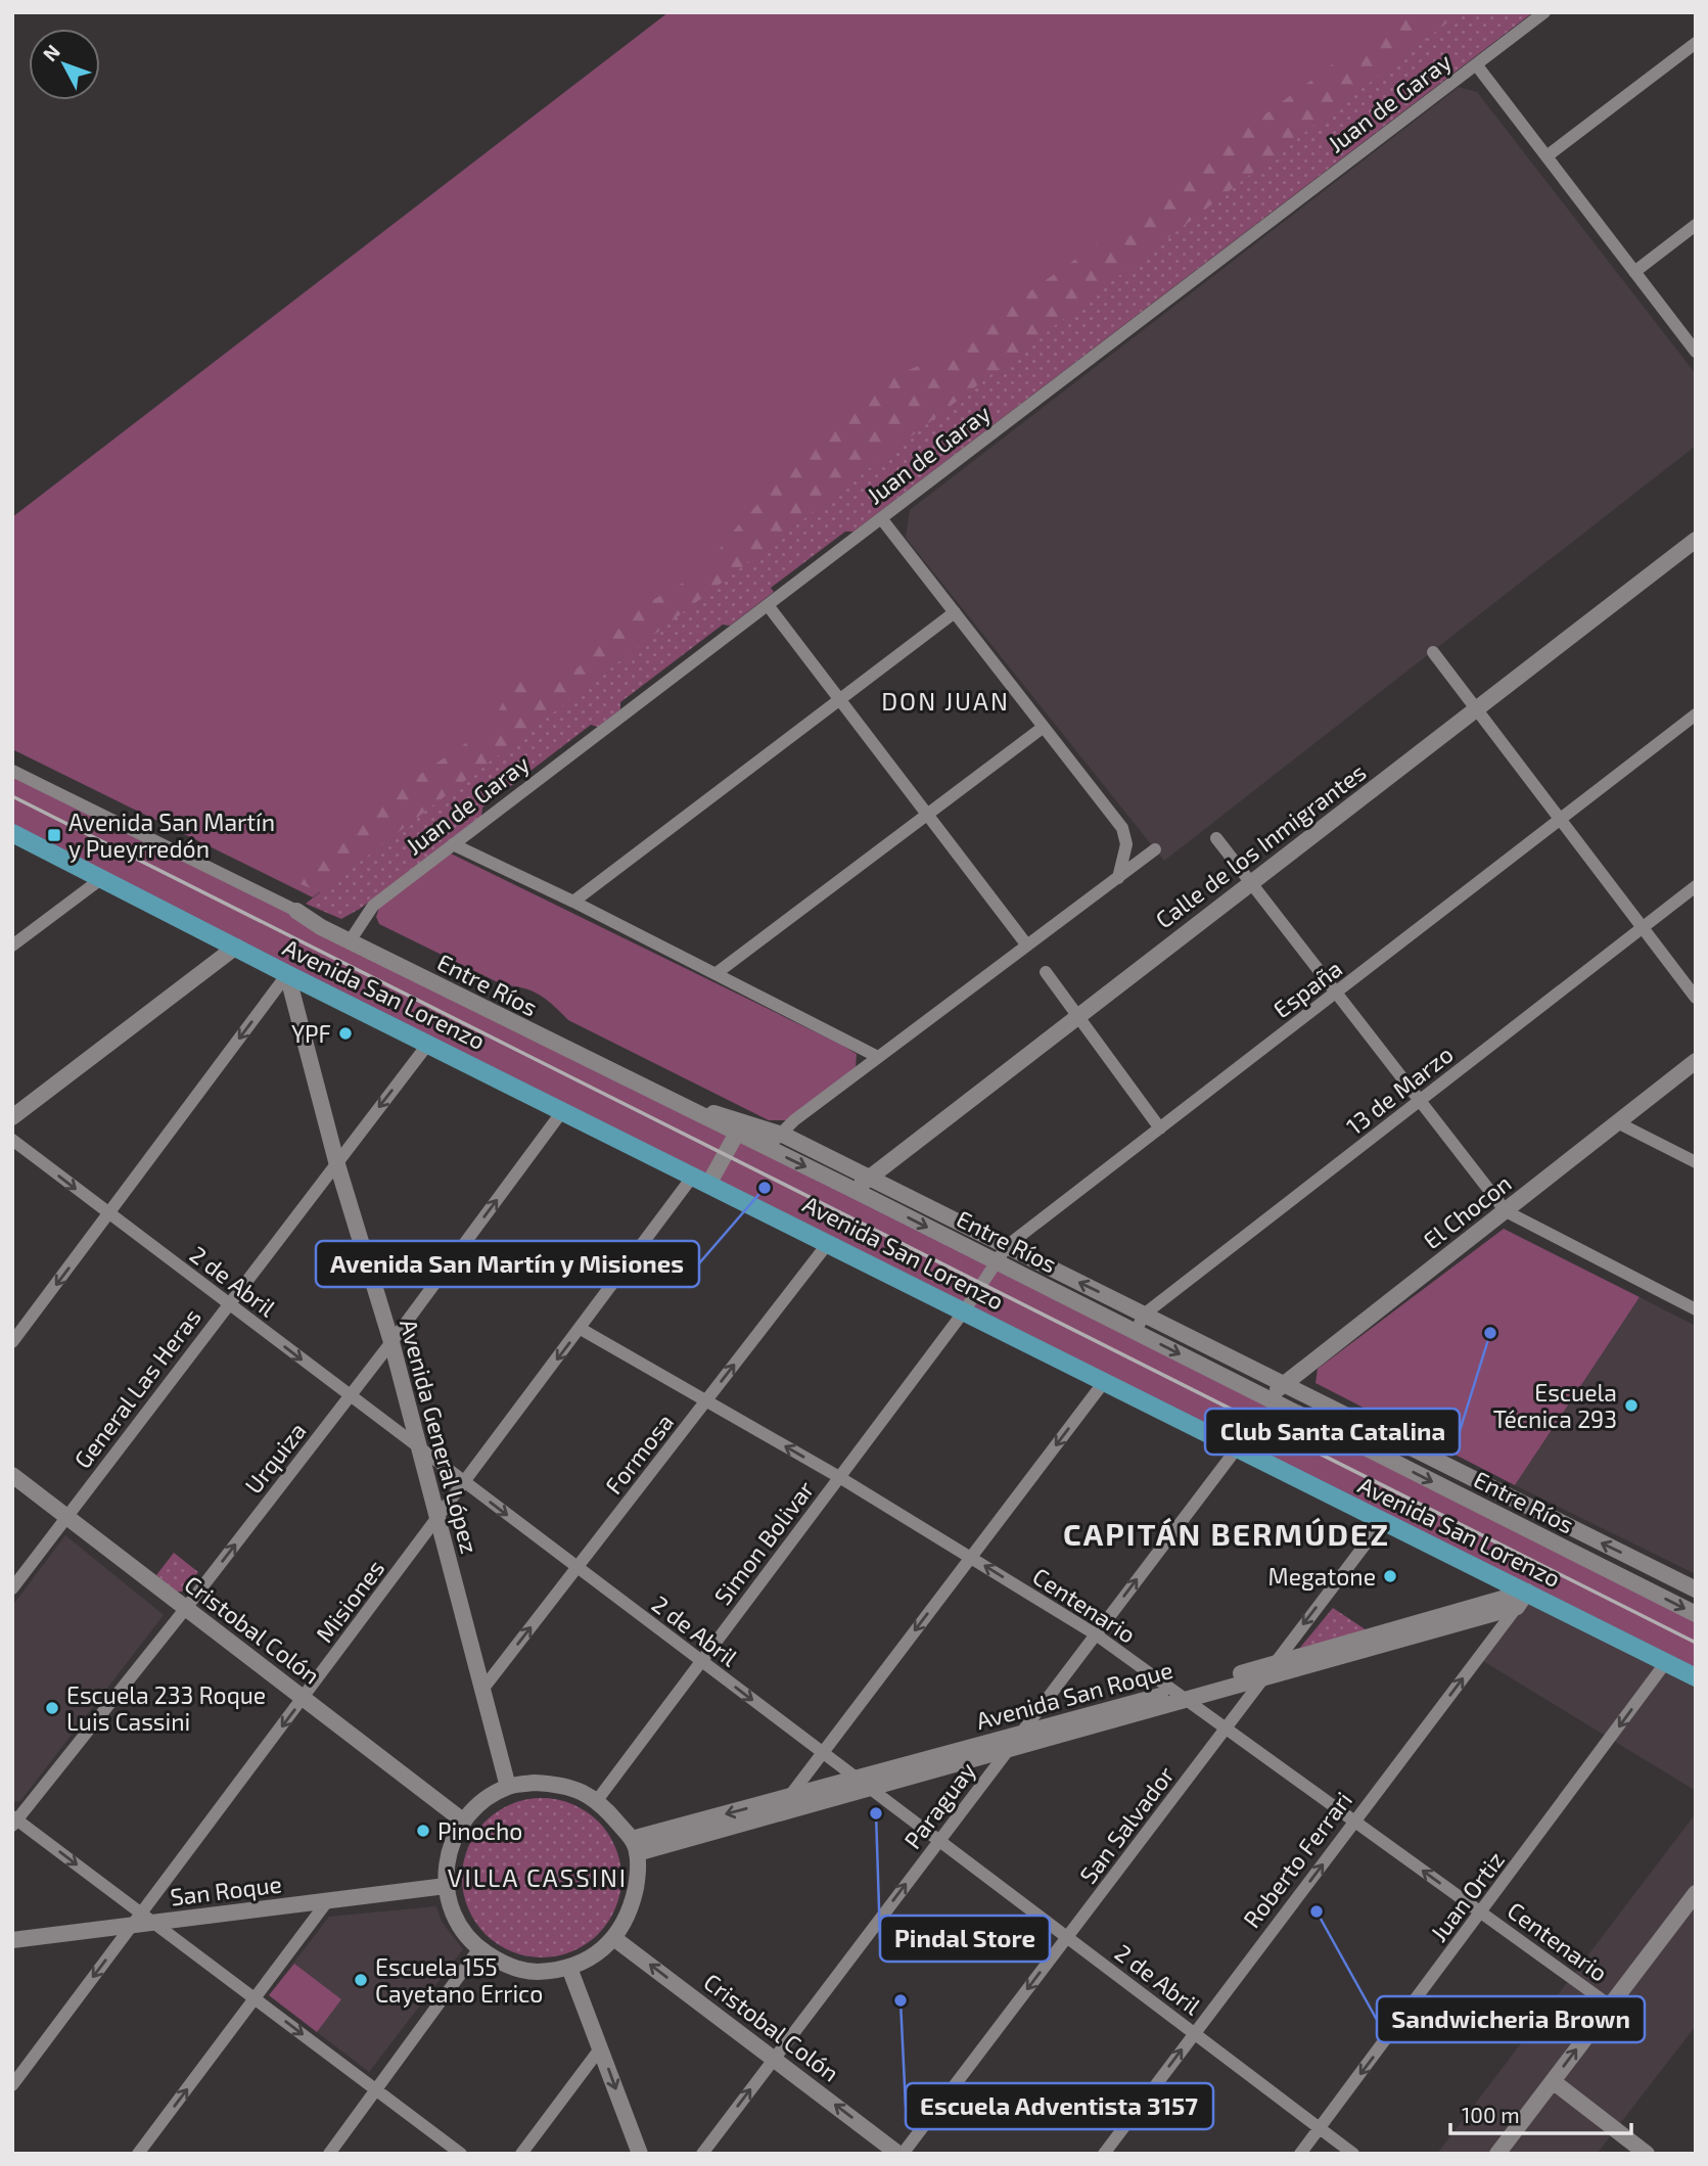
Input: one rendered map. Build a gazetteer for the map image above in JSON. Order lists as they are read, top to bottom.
{
  "streets": {
    "main road": ["Avenida San Lorenzo"],
    "street": [
      "Juan de Garay",
      "Calle de los Inmigrantes",
      "Entre Ríos",
      "España",
      "13 de Marzo",
      "El Chocon",
      "2 de Abril",
      "General Las Heras",
      "Avenida General López",
      "Formosa",
      "Urquiza",
      "Simon Bolivar",
      "Misiones",
      "Centenario",
      "Cristobal Colón",
      "Avenida San Roque",
      "Paraguay",
      "San Salvador",
      "Roberto Ferrari",
      "San Roque",
      "Juan Ortiz"
    ]
  },
  "crossings": [
    ["Juan de Garay", "Entre Ríos"],
    ["Calle de los Inmigrantes", "Entre Ríos"],
    ["Entre Ríos", "España"],
    ["Entre Ríos", "13 de Marzo"],
    ["Entre Ríos", "El Chocon"],
    ["España", "Avenida San Lorenzo"],
    ["España", "Simon Bolivar"],
    ["Avenida San Lorenzo", "General Las Heras"],
    ["Avenida San Lorenzo", "Avenida General López"],
    ["Avenida San Lorenzo", "Formosa"],
    ["Avenida San Lorenzo", "Urquiza"],
    ["Avenida San Lorenzo", "Simon Bolivar"],
    ["Avenida San Lorenzo", "Misiones"],
    ["Avenida San Lorenzo", "Avenida San Roque"],
    ["Avenida San Lorenzo", "Paraguay"],
    ["Avenida San Lorenzo", "San Salvador"],
    ["Avenida San Lorenzo", "Roberto Ferrari"],
    ["Avenida San Lorenzo", "Juan Ortiz"],
    ["2 de Abril", "General Las Heras"],
    ["2 de Abril", "Avenida General López"],
    ["2 de Abril", "Formosa"],
    ["2 de Abril", "Urquiza"],
    ["2 de Abril", "Simon Bolivar"],
    ["2 de Abril", "Misiones"],
    ["2 de Abril", "Avenida San Roque"],
    ["2 de Abril", "Paraguay"],
    ["2 de Abril", "San Salvador"],
    ["2 de Abril", "Roberto Ferrari"],
    ["2 de Abril", "Juan Ortiz"],
    ["General Las Heras", "Avenida General López"],
    ["General Las Heras", "Cristobal Colón"],
    ["Avenida General López", "Formosa"],
    ["Avenida General López", "Urquiza"],
    ["Avenida General López", "Simon Bolivar"],
    ["Avenida General López", "Misiones"],
    ["Avenida General López", "Cristobal Colón"],
    ["Avenida General López", "Avenida San Roque"],
    ["Avenida General López", "San Roque"],
    ["Formosa", "Centenario"],
    ["Urquiza", "Cristobal Colón"],
    ["Simon Bolivar", "Centenario"],
    ["Simon Bolivar", "Cristobal Colón"],
    ["Simon Bolivar", "Avenida San Roque"],
    ["Simon Bolivar", "San Roque"],
    ["Misiones", "Centenario"],
    ["Misiones", "Cristobal Colón"],
    ["Misiones", "San Roque"],
    ["Centenario", "Avenida San Roque"],
    ["Centenario", "Paraguay"],
    ["Centenario", "San Salvador"],
    ["Centenario", "Roberto Ferrari"],
    ["Centenario", "Juan Ortiz"],
    ["Cristobal Colón", "Avenida San Roque"],
    ["Cristobal Colón", "Paraguay"],
    ["Cristobal Colón", "San Salvador"],
    ["Cristobal Colón", "San Roque"],
    ["Avenida San Roque", "Paraguay"],
    ["Avenida San Roque", "San Salvador"],
    ["Avenida San Roque", "Roberto Ferrari"],
    ["Avenida San Roque", "San Roque"]
  ],
  "one_way": [
    "Formosa",
    "Urquiza",
    "Misiones",
    "Centenario",
    "Cristobal Colón",
    "Paraguay",
    "San Salvador",
    "Roberto Ferrari",
    "Juan Ortiz"
  ],
  "districts": ["DON JUAN", "CAPITÁN BERMÚDEZ", "VILLA CASSINI"],
  "places": {
    "transit": ["Avenida San Martín y Pueyrredón"],
    "other": [
      "YPF",
      "Avenida San Martín y Misiones",
      "Club Santa Catalina",
      "Escuela Técnica 293",
      "Megatone",
      "Escuela 233 Roque Luis Cassini",
      "Pindal Store",
      "Pinocho",
      "Sandwicheria Brown",
      "Escuela 155 Cayetano Errico",
      "Escuela Adventista 3157"
    ]
  },
  "scale_bar": "100 m",
  "north": "top left"
}
